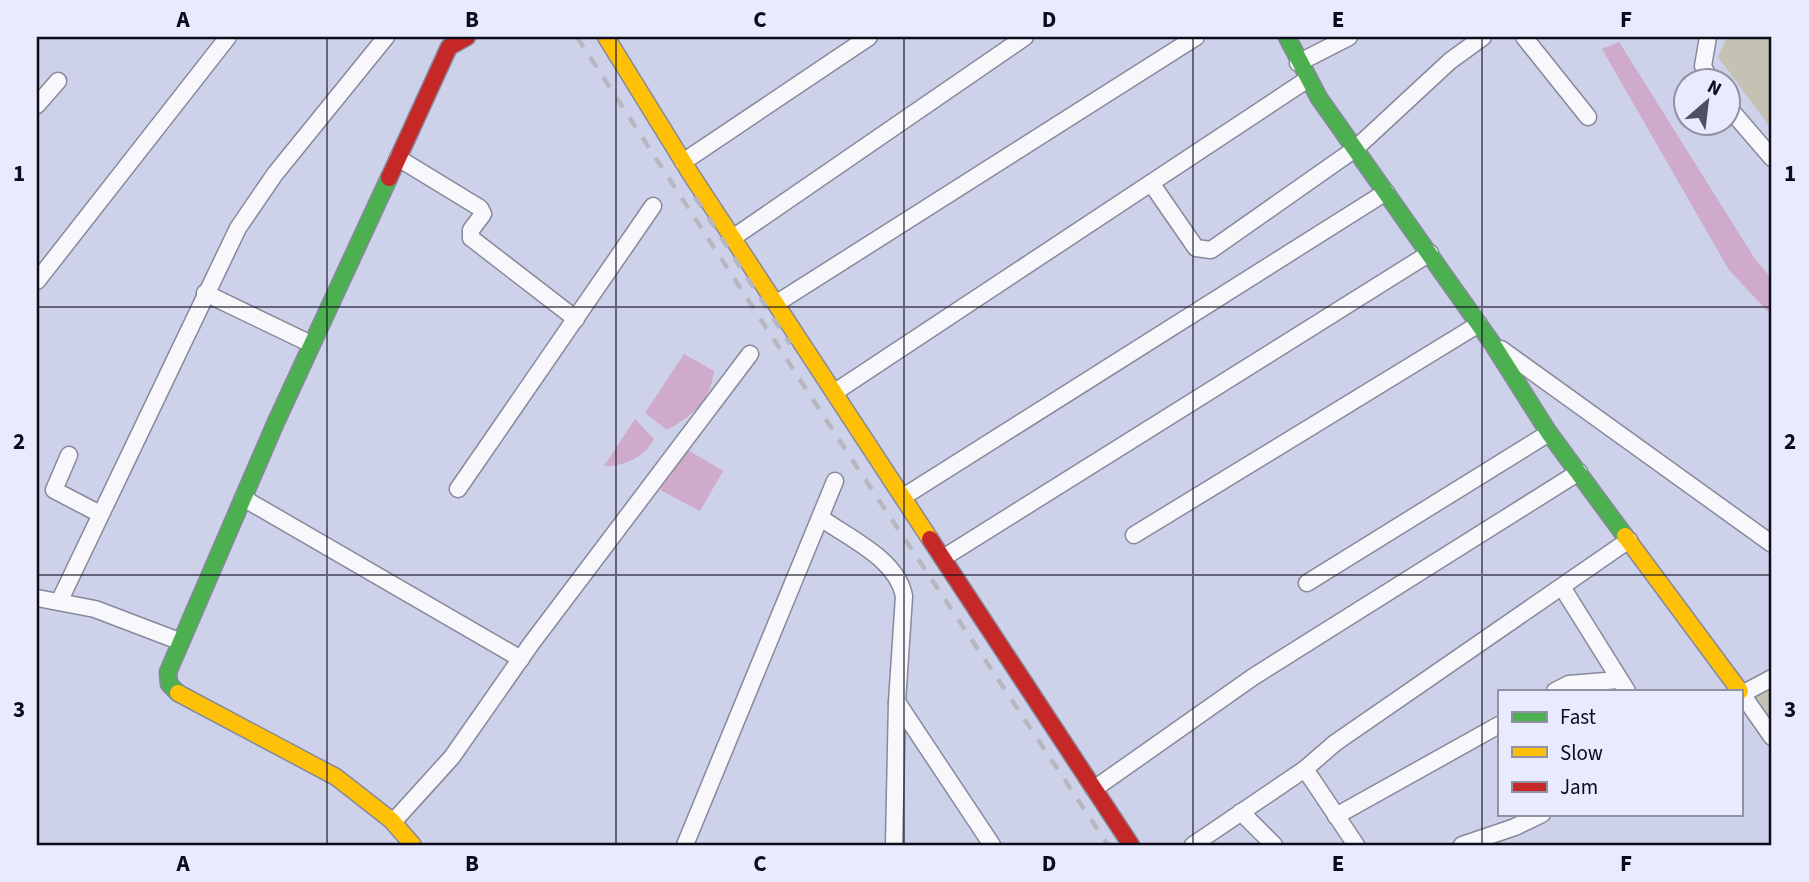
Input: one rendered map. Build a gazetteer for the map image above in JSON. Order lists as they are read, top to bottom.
{
  "legend": ["Fast", "Slow", "Jam"],
  "north": "top right",
  "grid": {
    "columns": [
      "A",
      "B",
      "C",
      "D",
      "E",
      "F"
    ],
    "rows": ["1", "2", "3"]
  }
}
